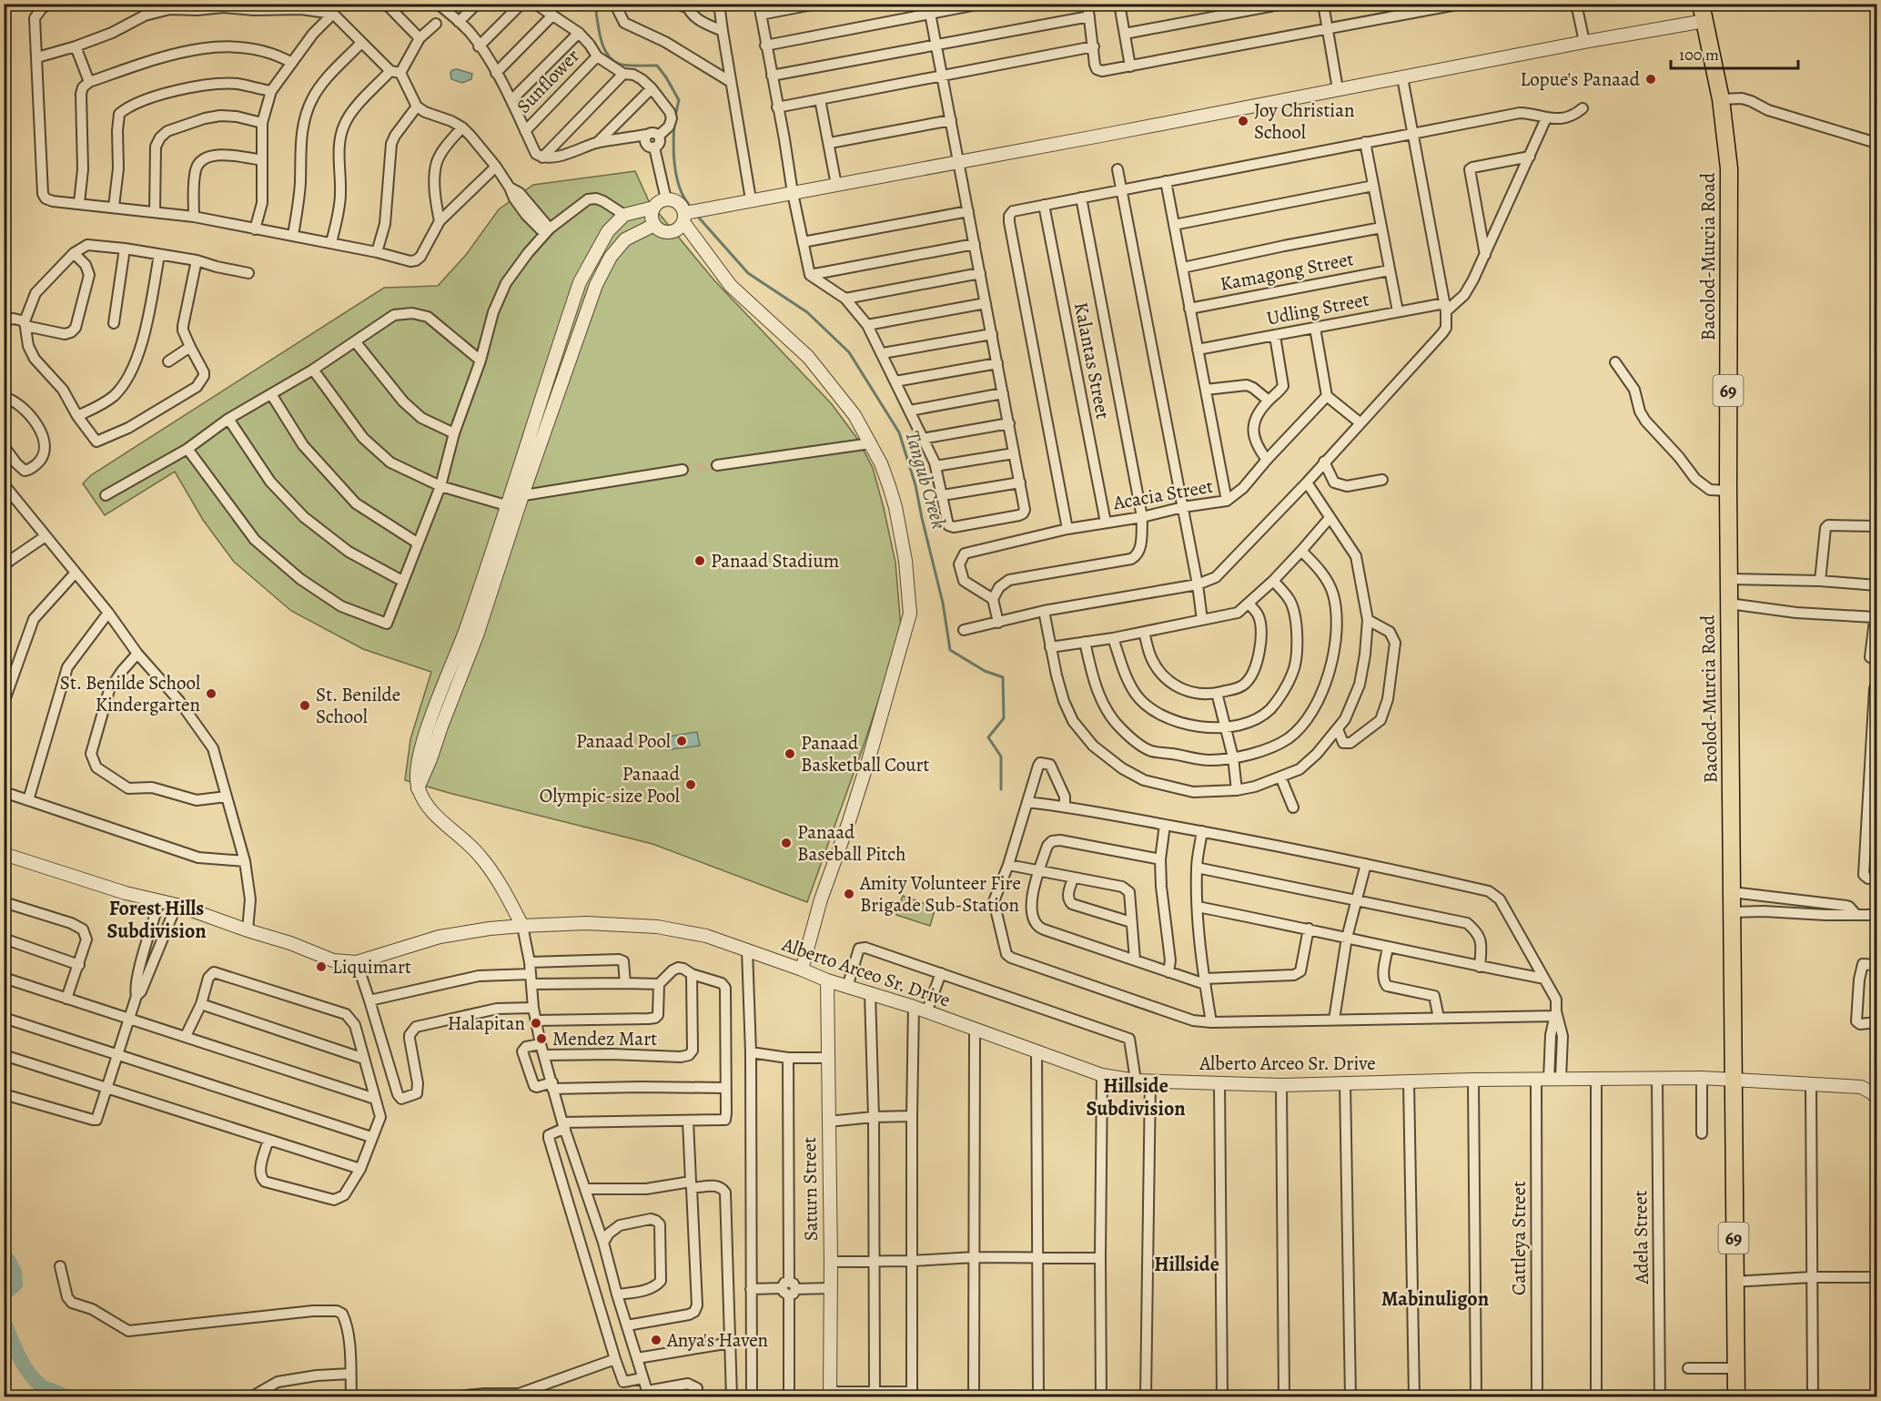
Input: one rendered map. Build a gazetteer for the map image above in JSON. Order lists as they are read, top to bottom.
{
  "streets": {
    "main road": ["Bacolod-Murcia Road", "69"],
    "street": [
      "Sunflower",
      "Kamagong Street",
      "Udling Street",
      "Kalantas Street",
      "Acacia Street",
      "Alberto Arceo Sr. Drive",
      "Saturn Street",
      "Adela Street",
      "Cattleya Street"
    ]
  },
  "crossings": [
    ["Bacolod-Murcia Road", "Alberto Arceo Sr. Drive"],
    ["Kalantas Street", "Acacia Street"],
    ["Alberto Arceo Sr. Drive", "Saturn Street"],
    ["Alberto Arceo Sr. Drive", "Adela Street"],
    ["Alberto Arceo Sr. Drive", "Cattleya Street"]
  ],
  "districts": [
    "Forest Hills Subdivision",
    "Hillside Subdivision",
    "Hillside",
    "Mabinuligon"
  ],
  "water": ["Tangub Creek"],
  "places": [
    "Lopue's Panaad",
    "Joy Christian School",
    "Panaad Stadium",
    "St. Benilde School Kindergarten",
    "St. Benilde School",
    "Panaad Pool",
    "Panaad Basketball Court",
    "Panaad Olympic-size Pool",
    "Panaad Baseball Pitch",
    "Amity Volunteer Fire Brigade Sub-Station",
    "Liquimart",
    "Halapitan",
    "Mendez Mart",
    "Anya's Haven"
  ],
  "scale_bar": "100 m"
}
